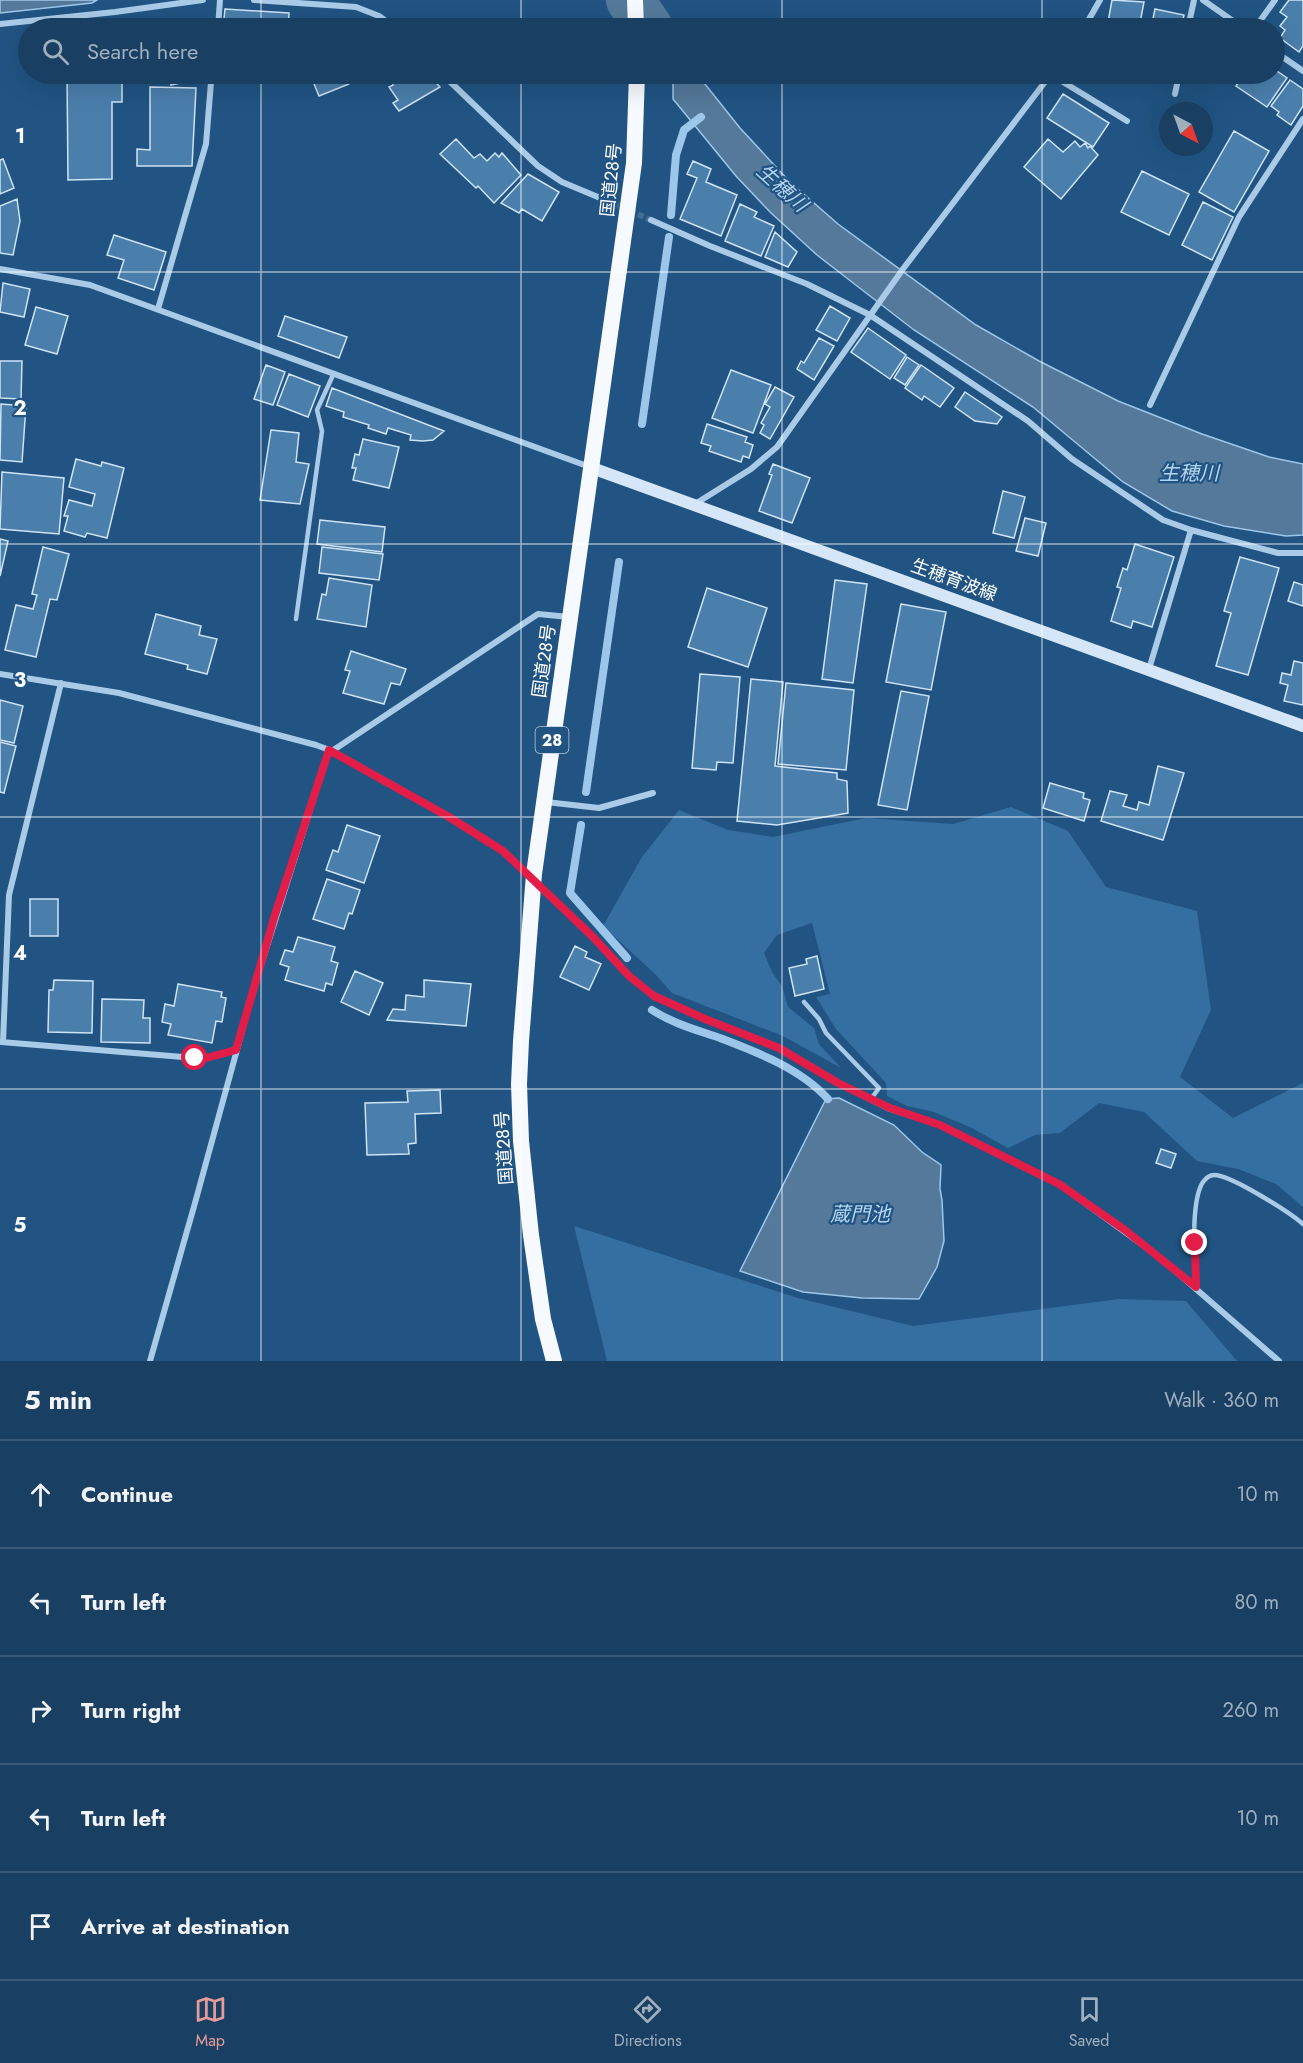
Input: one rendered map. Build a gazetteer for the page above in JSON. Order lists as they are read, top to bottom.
{
  "streets": {
    "highway": ["国道28号", "28"],
    "main road": ["生穂育波線"]
  },
  "crossings": [
    ["国道28号", "生穂育波線"]
  ],
  "water": ["生穂川", "蔵門池"],
  "north": "bottom right",
  "page": {
    "search": "Search here",
    "heading": ["5 min", "Walk · 360 m"],
    "list": [
      ["Continue", "10 m"],
      ["Turn left", "80 m"],
      ["Turn right", "260 m"],
      ["Turn left", "10 m"],
      "Arrive at destination"
    ],
    "nav": ["Map", "Directions", "Saved"]
  },
  "grid": {
    "rows": [
      "1",
      "2",
      "3",
      "4",
      "5"
    ]
  }
}
